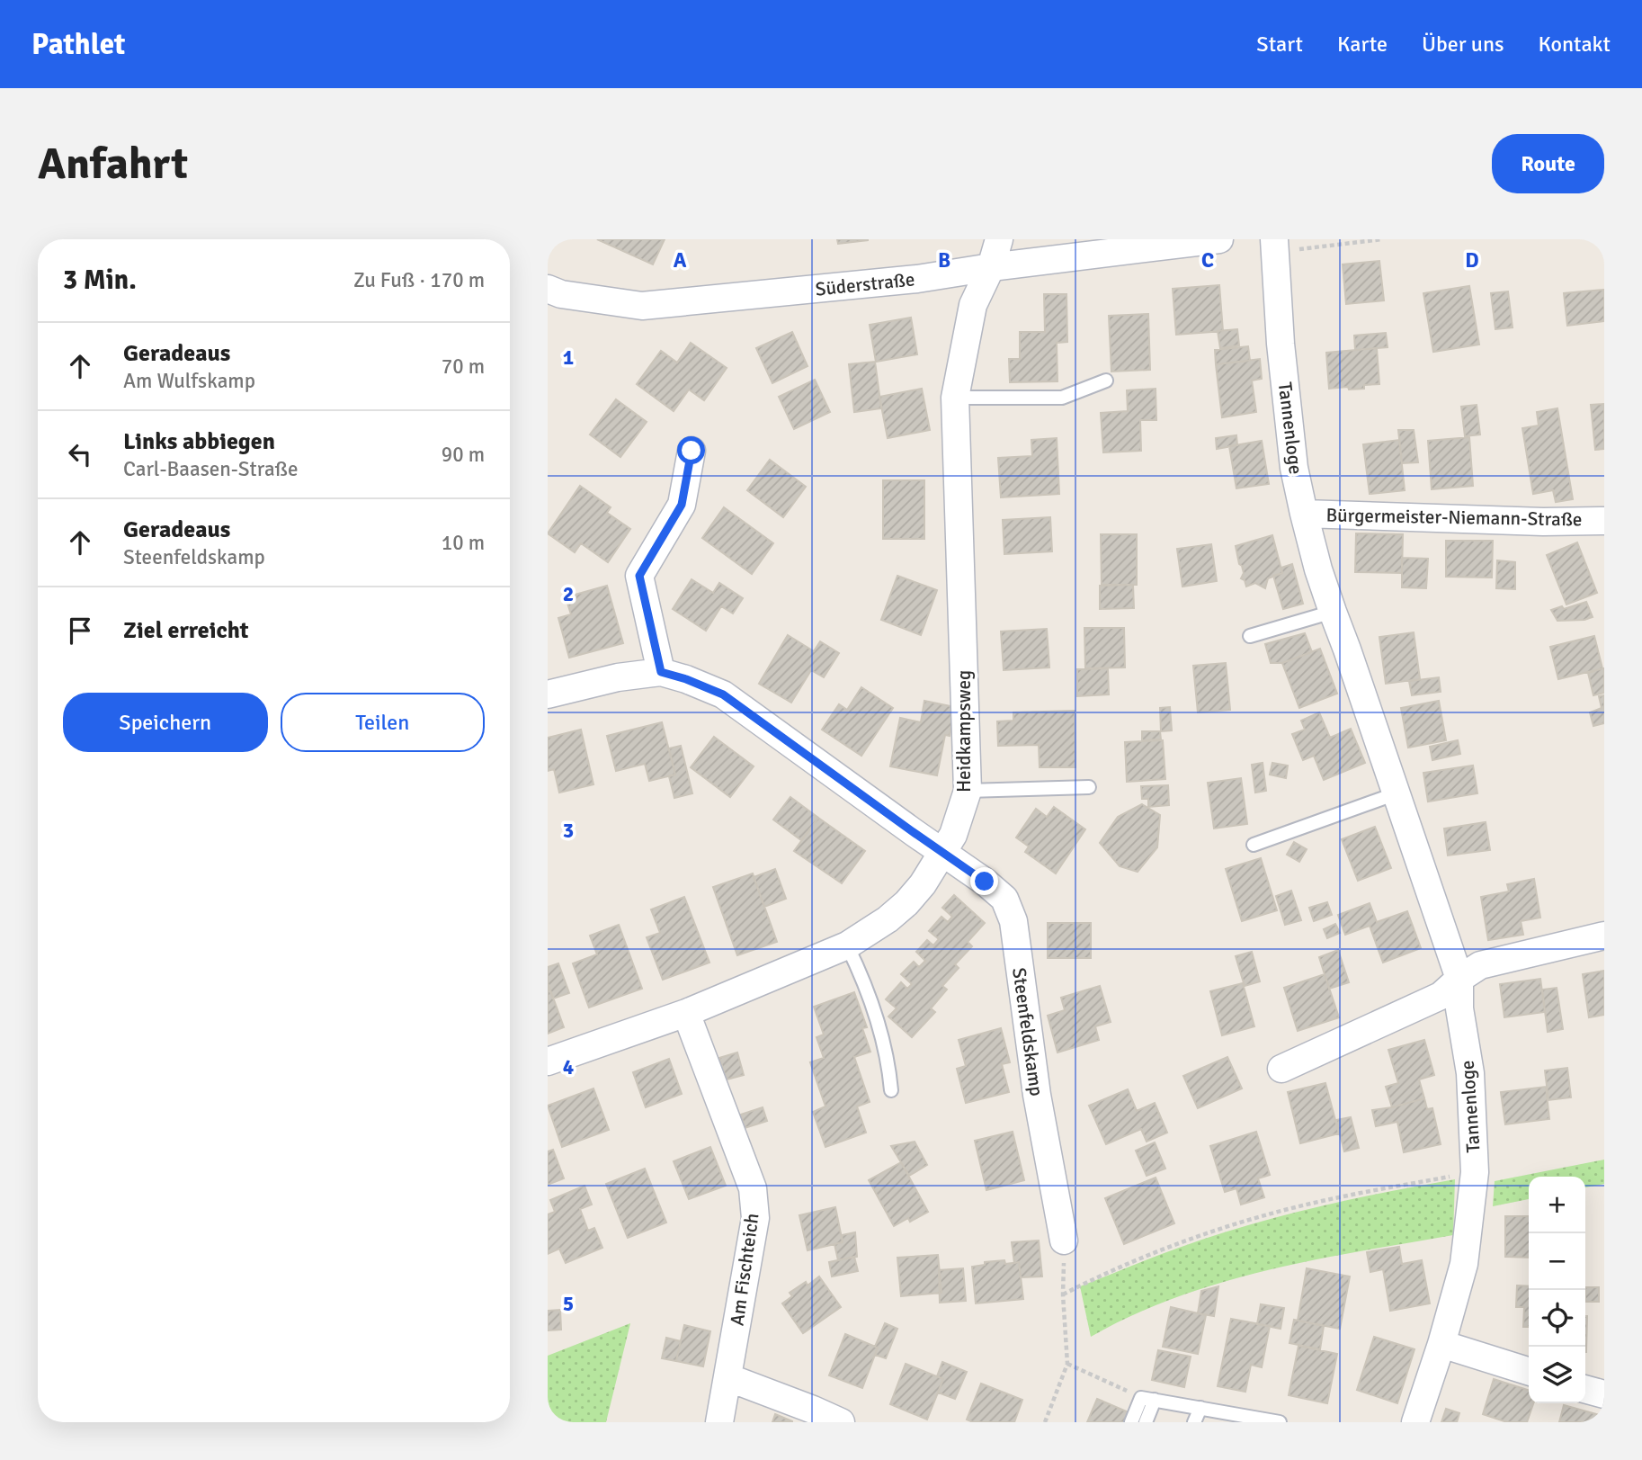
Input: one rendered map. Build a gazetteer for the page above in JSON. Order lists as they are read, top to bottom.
{
  "streets": {
    "street": [
      "Süderstraße",
      "Tannenloge",
      "Bürgermeister-Niemann-Straße",
      "Heidkampsweg",
      "Steenfeldskamp",
      "Am Fischteich"
    ]
  },
  "crossings": [
    ["Süderstraße", "Heidkampsweg"],
    ["Tannenloge", "Bürgermeister-Niemann-Straße"],
    ["Heidkampsweg", "Steenfeldskamp"],
    ["Heidkampsweg", "Am Fischteich"]
  ],
  "page": {
    "header": "Pathlet",
    "nav": [
      "Start",
      "Karte",
      "Über uns",
      "Kontakt"
    ],
    "buttons": [
      "Route",
      ["Speichern", "Teilen"]
    ],
    "title": "Anfahrt",
    "heading": ["3 Min.", "Zu Fuß · 170 m"],
    "list": [
      ["Geradeaus", "Am Wulfskamp", "70 m"],
      ["Links abbiegen", "Carl-Baasen-Straße", "90 m"],
      ["Geradeaus", "Steenfeldskamp", "10 m"],
      "Ziel erreicht"
    ],
    "map_buttons": ["+", "−"]
  },
  "grid": {
    "columns": [
      "A",
      "B",
      "C",
      "D"
    ],
    "rows": [
      "1",
      "2",
      "3",
      "4",
      "5"
    ]
  }
}
